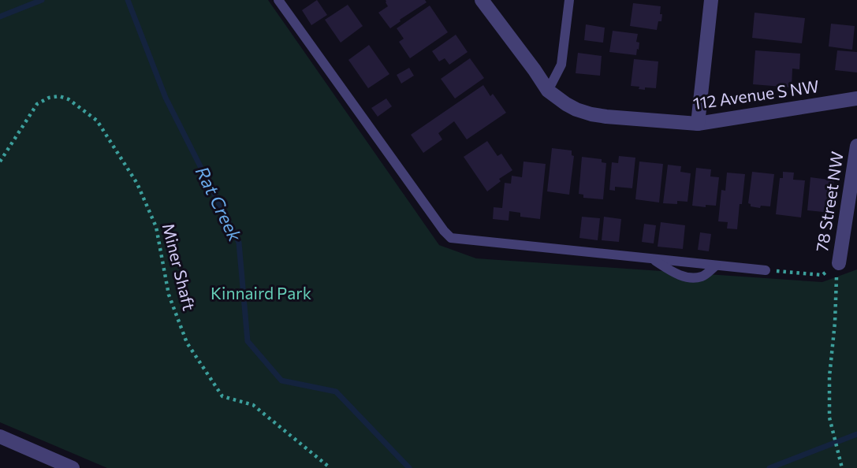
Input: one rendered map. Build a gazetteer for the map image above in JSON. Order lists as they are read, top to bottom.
{
  "streets": {
    "street": ["112 Avenue S NW", "78 Street NW"],
    "path": ["Miner Shaft"]
  },
  "water": ["Rat Creek"],
  "parks": ["Kinnaird Park"]
}
